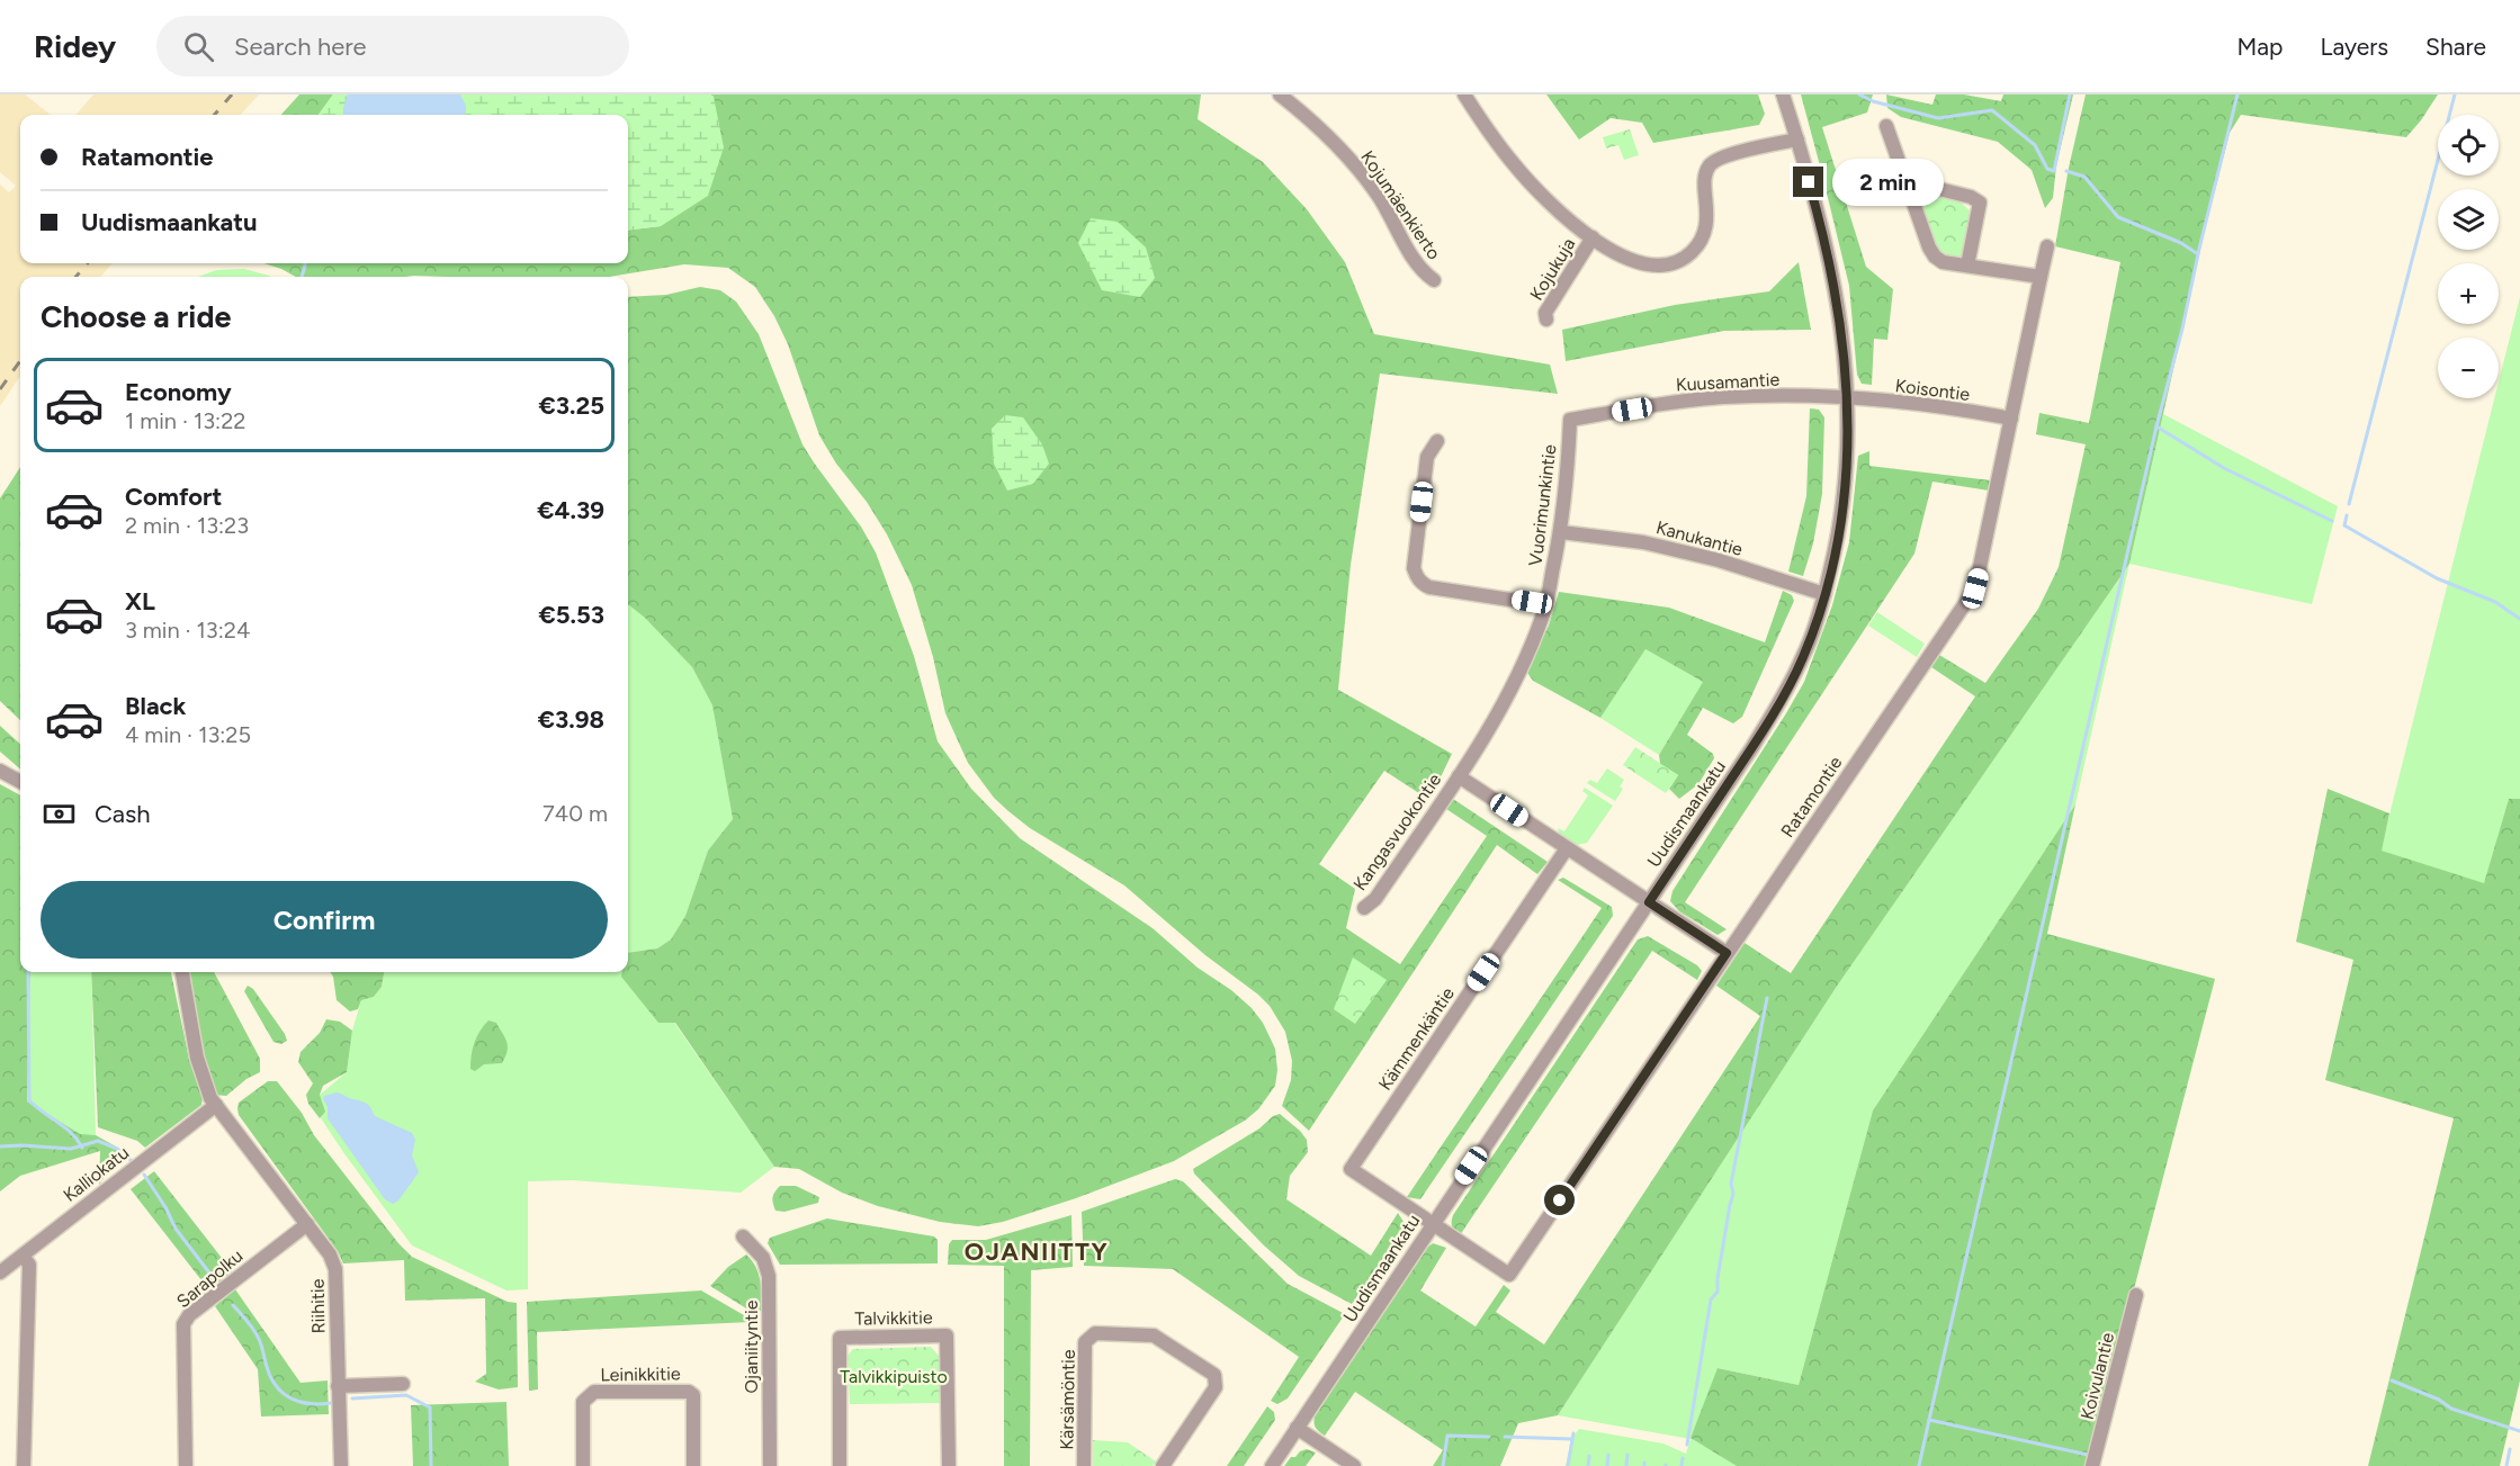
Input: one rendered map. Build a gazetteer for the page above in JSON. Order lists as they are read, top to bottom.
{
  "streets": {
    "street": [
      "Kojumäenkierto",
      "Kojukuja",
      "Kuusamantie",
      "Koisontie",
      "Vuorimunkintie",
      "Kanukantie",
      "Ratamontie",
      "Uudismaankatu",
      "Kangasvuokontie",
      "Kämmenkäntie",
      "Kalliokatu",
      "Sarapolku",
      "Riihitie",
      "Talvikkitie",
      "Ojaniityntie",
      "Leinikkitie",
      "Koivulantie",
      "Kärsämöntie"
    ]
  },
  "crossings": [
    ["Kuusamantie", "Koisontie"],
    ["Kuusamantie", "Vuorimunkintie"],
    ["Kuusamantie", "Uudismaankatu"],
    ["Koisontie", "Ratamontie"],
    ["Koisontie", "Uudismaankatu"],
    ["Vuorimunkintie", "Kanukantie"],
    ["Vuorimunkintie", "Kangasvuokontie"],
    ["Kanukantie", "Uudismaankatu"],
    ["Ratamontie", "Uudismaankatu"],
    ["Ratamontie", "Kämmenkäntie"],
    ["Uudismaankatu", "Kämmenkäntie"],
    ["Kalliokatu", "Riihitie"],
    ["Sarapolku", "Riihitie"]
  ],
  "districts": ["OJANIITTY"],
  "parks": ["Talvikkipuisto"],
  "page": {
    "header": "Ridey",
    "search": "Search here",
    "nav": ["Map", "Layers", "Share"],
    "map_buttons": ["+", "−"],
    "banner": ["Ratamontie", "Uudismaankatu"],
    "bubble": "2 min",
    "heading": "Choose a ride",
    "list": [
      {
        "name": "Economy",
        "note": "1 min · 13:22",
        "value": "€3.25"
      },
      {
        "name": "Comfort",
        "note": "2 min · 13:23",
        "value": "€4.39"
      },
      {
        "name": "XL",
        "note": "3 min · 13:24",
        "value": "€5.53"
      },
      {
        "name": "Black",
        "note": "4 min · 13:25",
        "value": "€3.98"
      }
    ],
    "pay": ["Cash", "740 m"],
    "buttons": "Confirm"
  }
}
